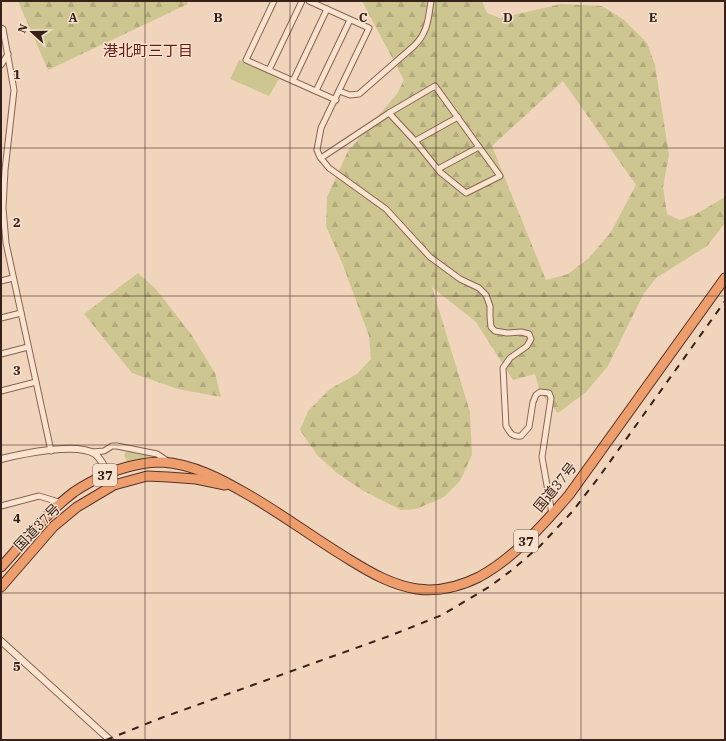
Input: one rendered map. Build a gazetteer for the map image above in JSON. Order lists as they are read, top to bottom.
{
  "streets": {
    "highway": ["37", "国道37号"]
  },
  "districts": ["港北町三丁目"],
  "north": "left",
  "grid": {
    "columns": [
      "A",
      "B",
      "C",
      "D",
      "E"
    ],
    "rows": [
      "1",
      "2",
      "3",
      "4",
      "5"
    ]
  }
}
